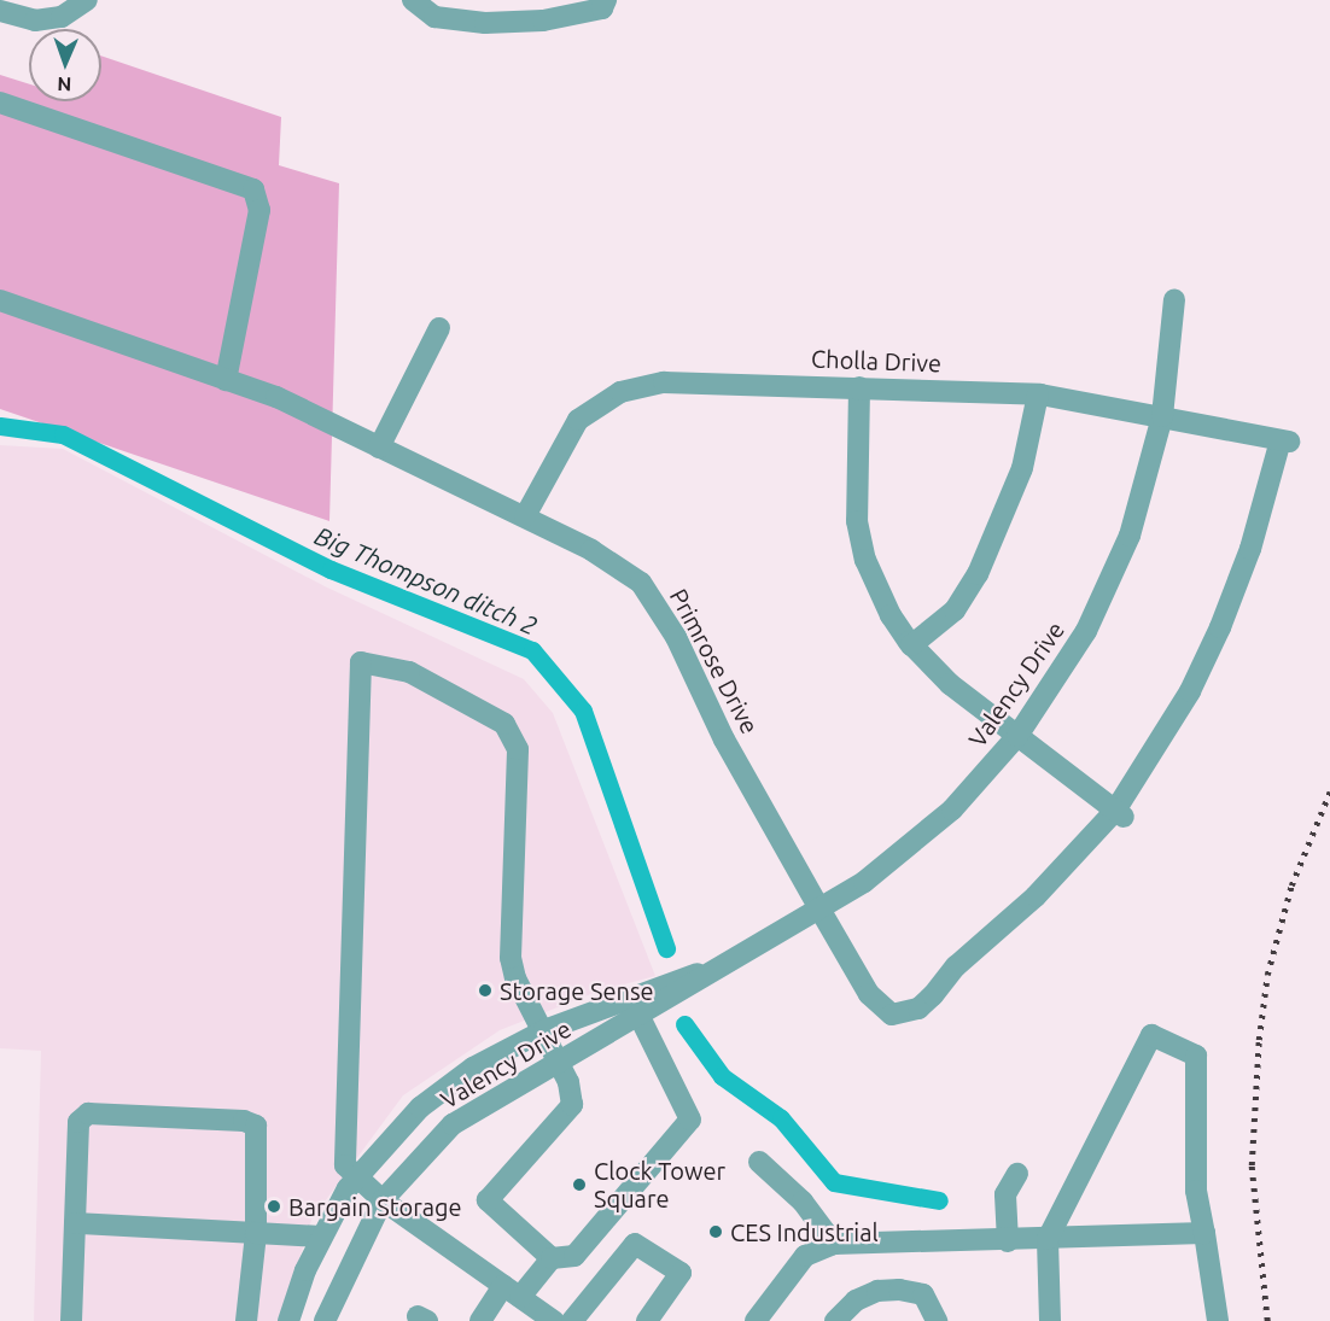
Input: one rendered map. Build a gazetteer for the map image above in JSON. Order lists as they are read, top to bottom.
{
  "streets": {
    "street": ["Cholla Drive", "Primrose Drive", "Valency Drive"]
  },
  "crossings": [
    ["Cholla Drive", "Primrose Drive"],
    ["Cholla Drive", "Valency Drive"],
    ["Primrose Drive", "Valency Drive"]
  ],
  "water": ["Big Thompson ditch 2"],
  "places": [
    "Storage Sense",
    "Clock Tower Square",
    "Bargain Storage",
    "CES Industrial"
  ],
  "north": "bottom"
}
